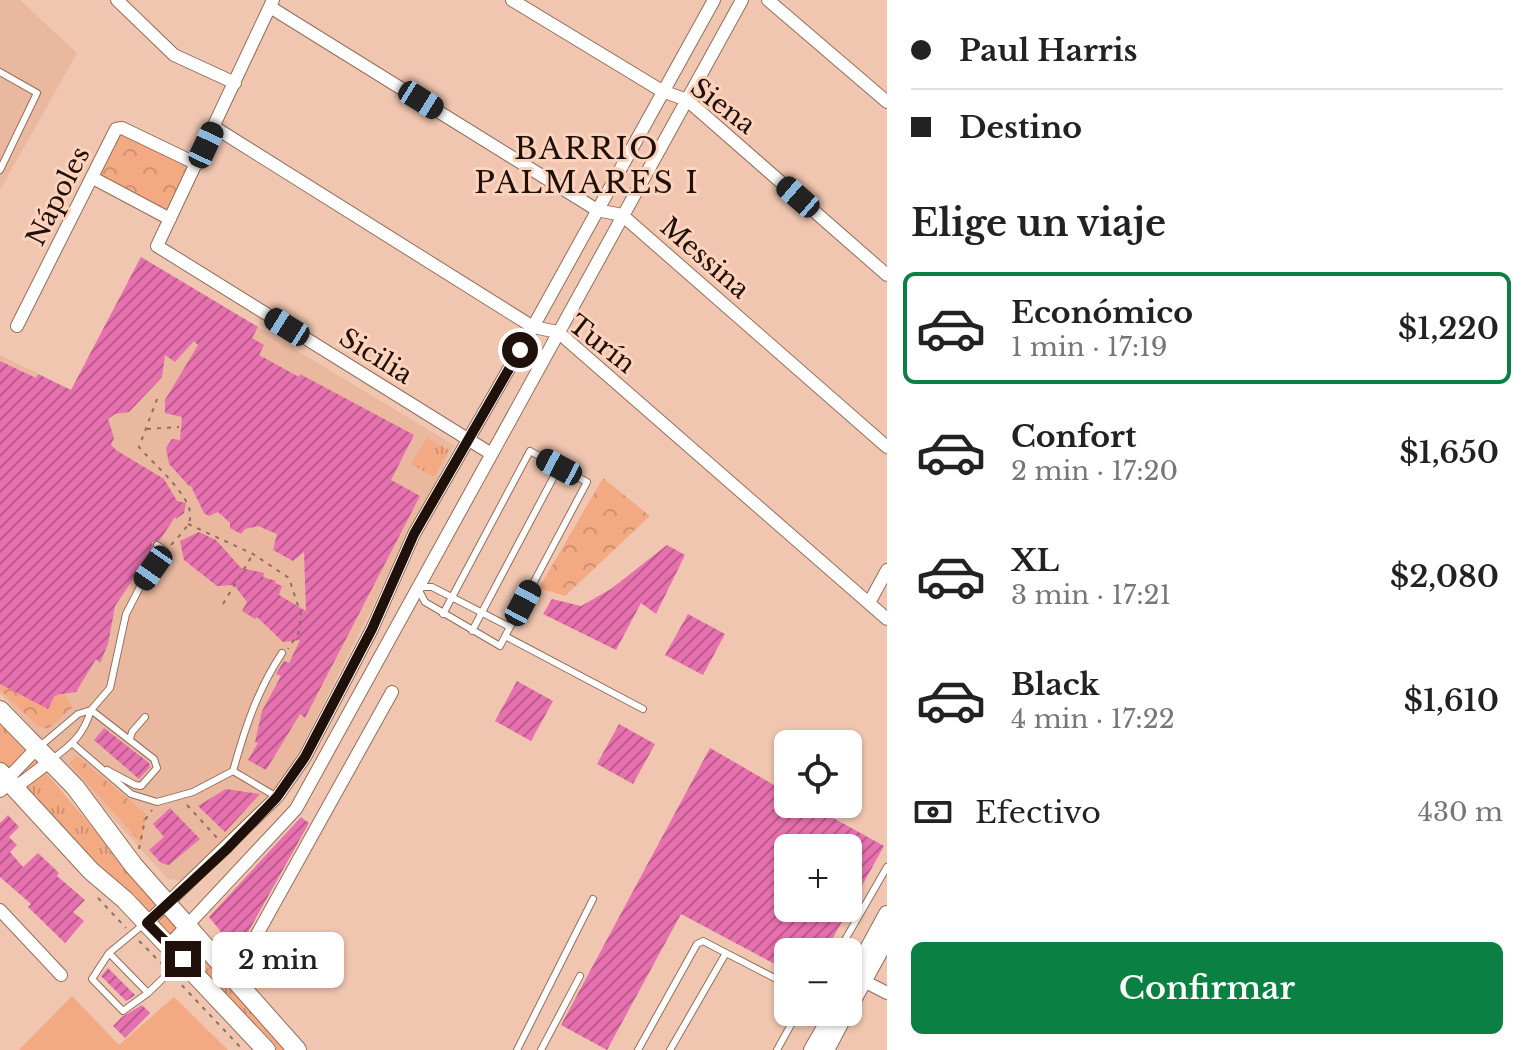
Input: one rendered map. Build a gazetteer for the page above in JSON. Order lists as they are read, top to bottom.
{
  "streets": {
    "street": [
      "Siena",
      "Nápoles",
      "Messina",
      "Turín",
      "Sicilia"
    ]
  },
  "districts": ["BARRIO PALMARES I"],
  "page": {
    "banner": ["Paul Harris", "Destino"],
    "heading": "Elige un viaje",
    "list": [
      {
        "name": "Económico",
        "note": "1 min · 17:19",
        "value": "$1,220"
      },
      {
        "name": "Confort",
        "note": "2 min · 17:20",
        "value": "$1,650"
      },
      {
        "name": "XL",
        "note": "3 min · 17:21",
        "value": "$2,080"
      },
      {
        "name": "Black",
        "note": "4 min · 17:22",
        "value": "$1,610"
      }
    ],
    "map_buttons": ["+", "−"],
    "pay": ["Efectivo", "430 m"],
    "buttons": "Confirmar",
    "bubble": "2 min"
  }
}
